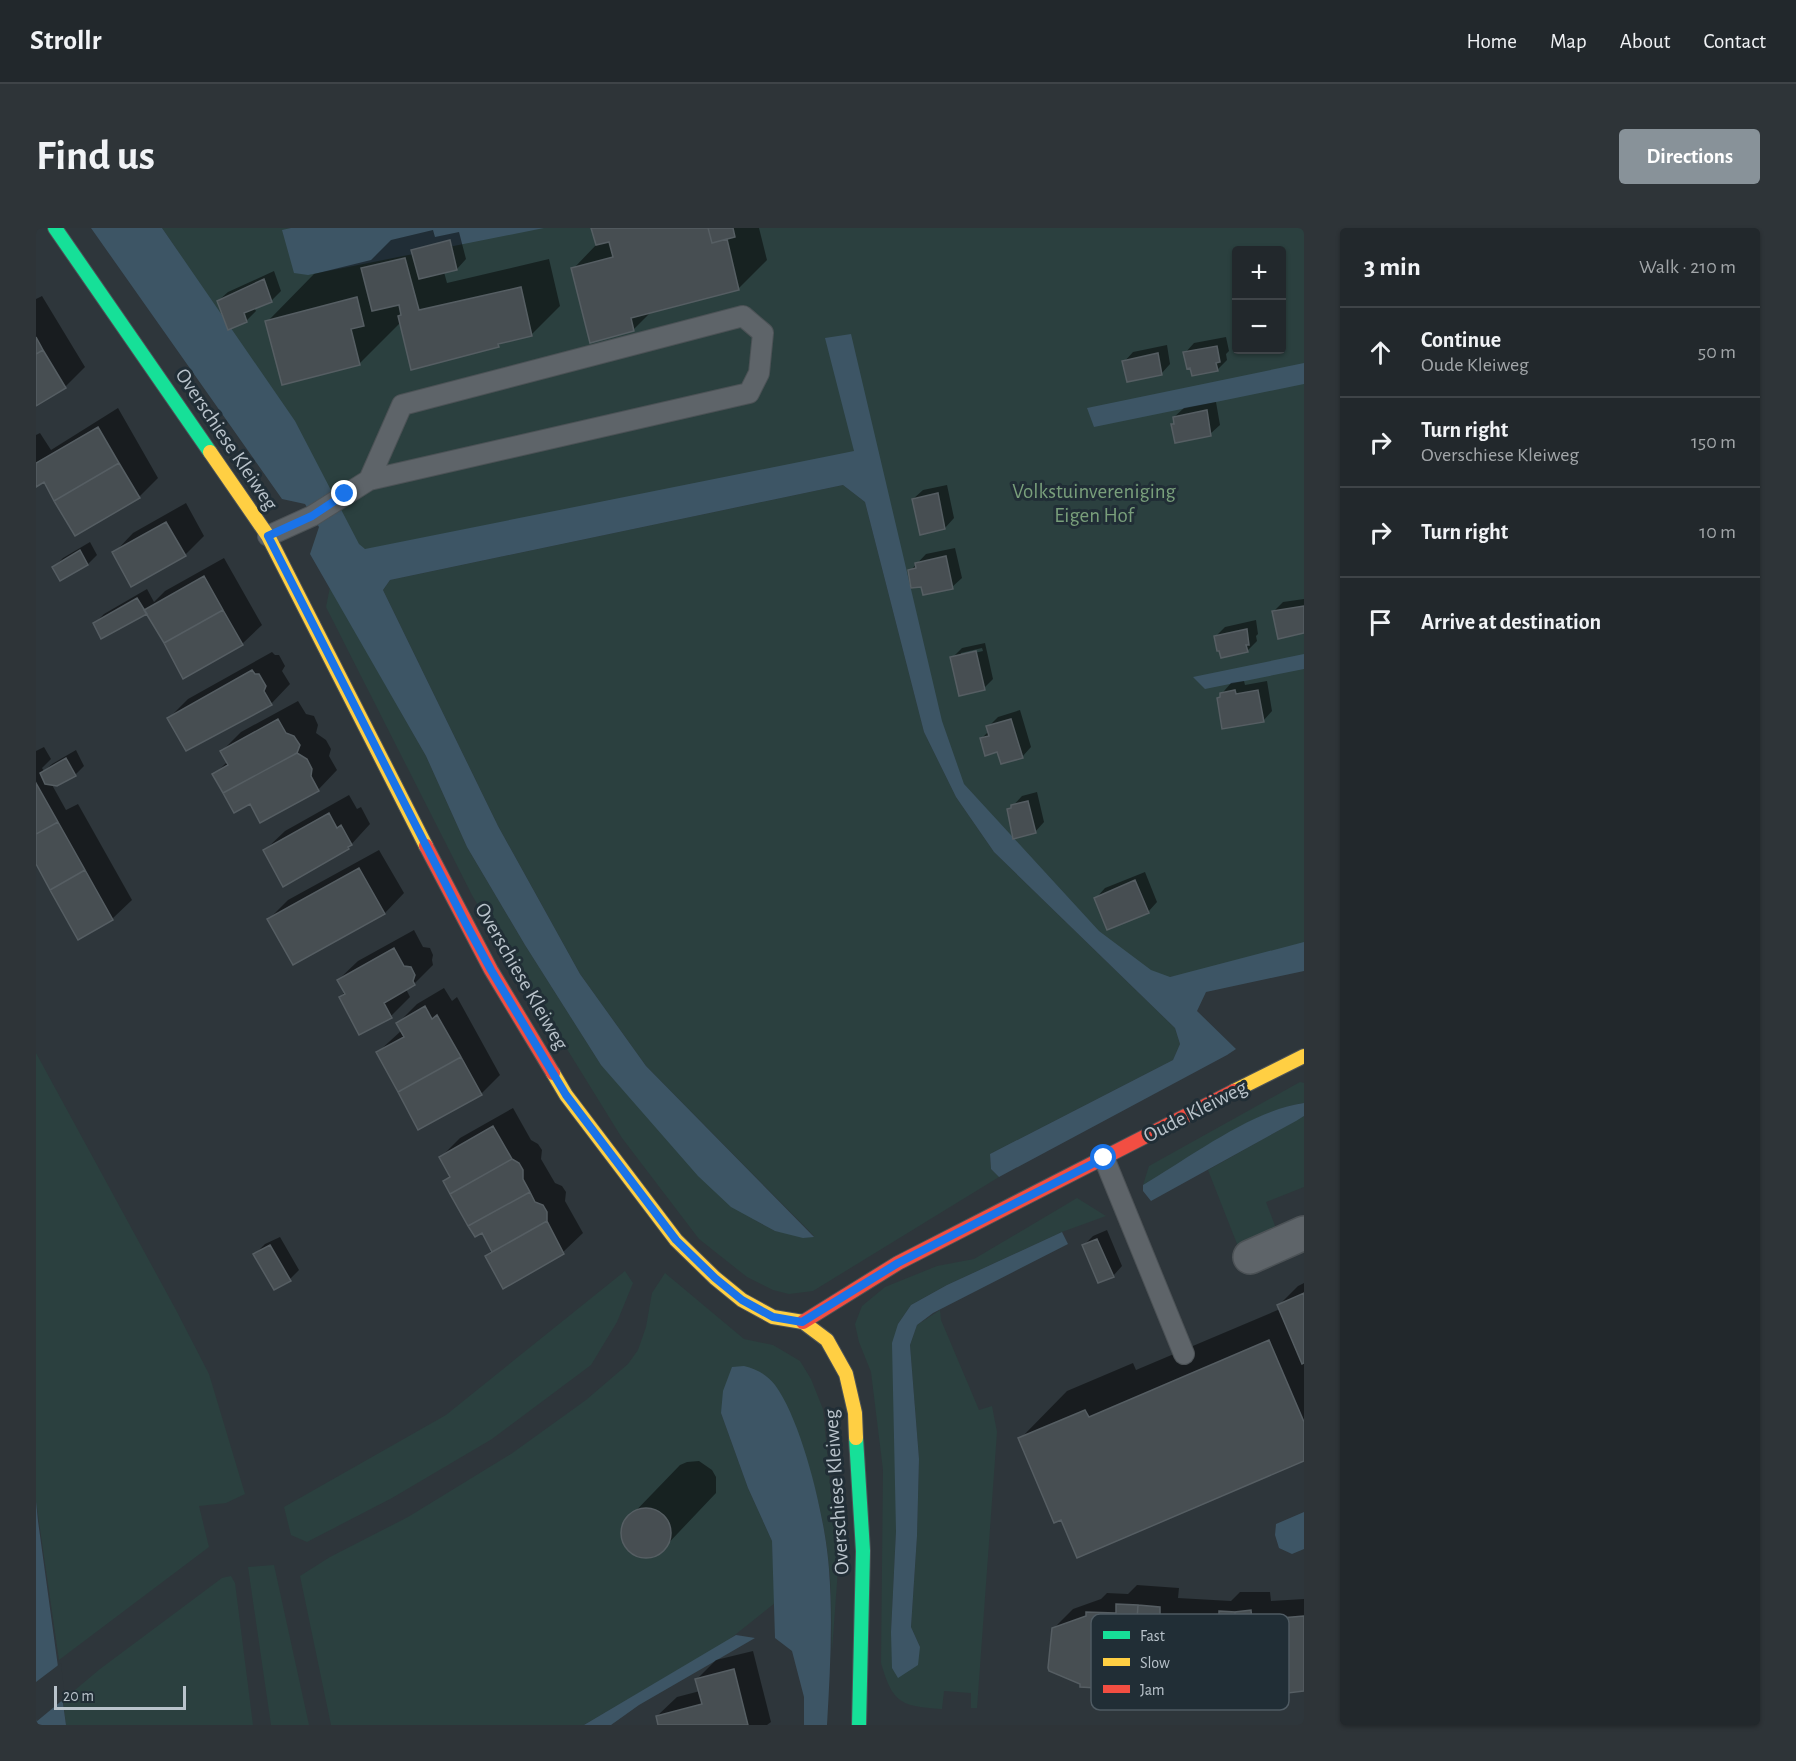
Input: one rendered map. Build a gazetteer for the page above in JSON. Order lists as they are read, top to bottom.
{
  "streets": {
    "street": ["Overschiese Kleiweg", "Oude Kleiweg"]
  },
  "crossings": [
    ["Overschiese Kleiweg", "Oude Kleiweg"]
  ],
  "parks": ["Volkstuinvereniging Eigen Hof"],
  "legend": ["Fast", "Slow", "Jam"],
  "scale_bar": "20 m",
  "page": {
    "header": "Strollr",
    "nav": [
      "Home",
      "Map",
      "About",
      "Contact"
    ],
    "buttons": "Directions",
    "title": "Find us",
    "heading": ["3 min", "Walk · 210 m"],
    "map_buttons": ["+", "−"],
    "list": [
      ["Continue", "Oude Kleiweg", "50 m"],
      ["Turn right", "Overschiese Kleiweg", "150 m"],
      ["Turn right", "10 m"],
      "Arrive at destination"
    ],
    "scale": "20 m"
  }
}
